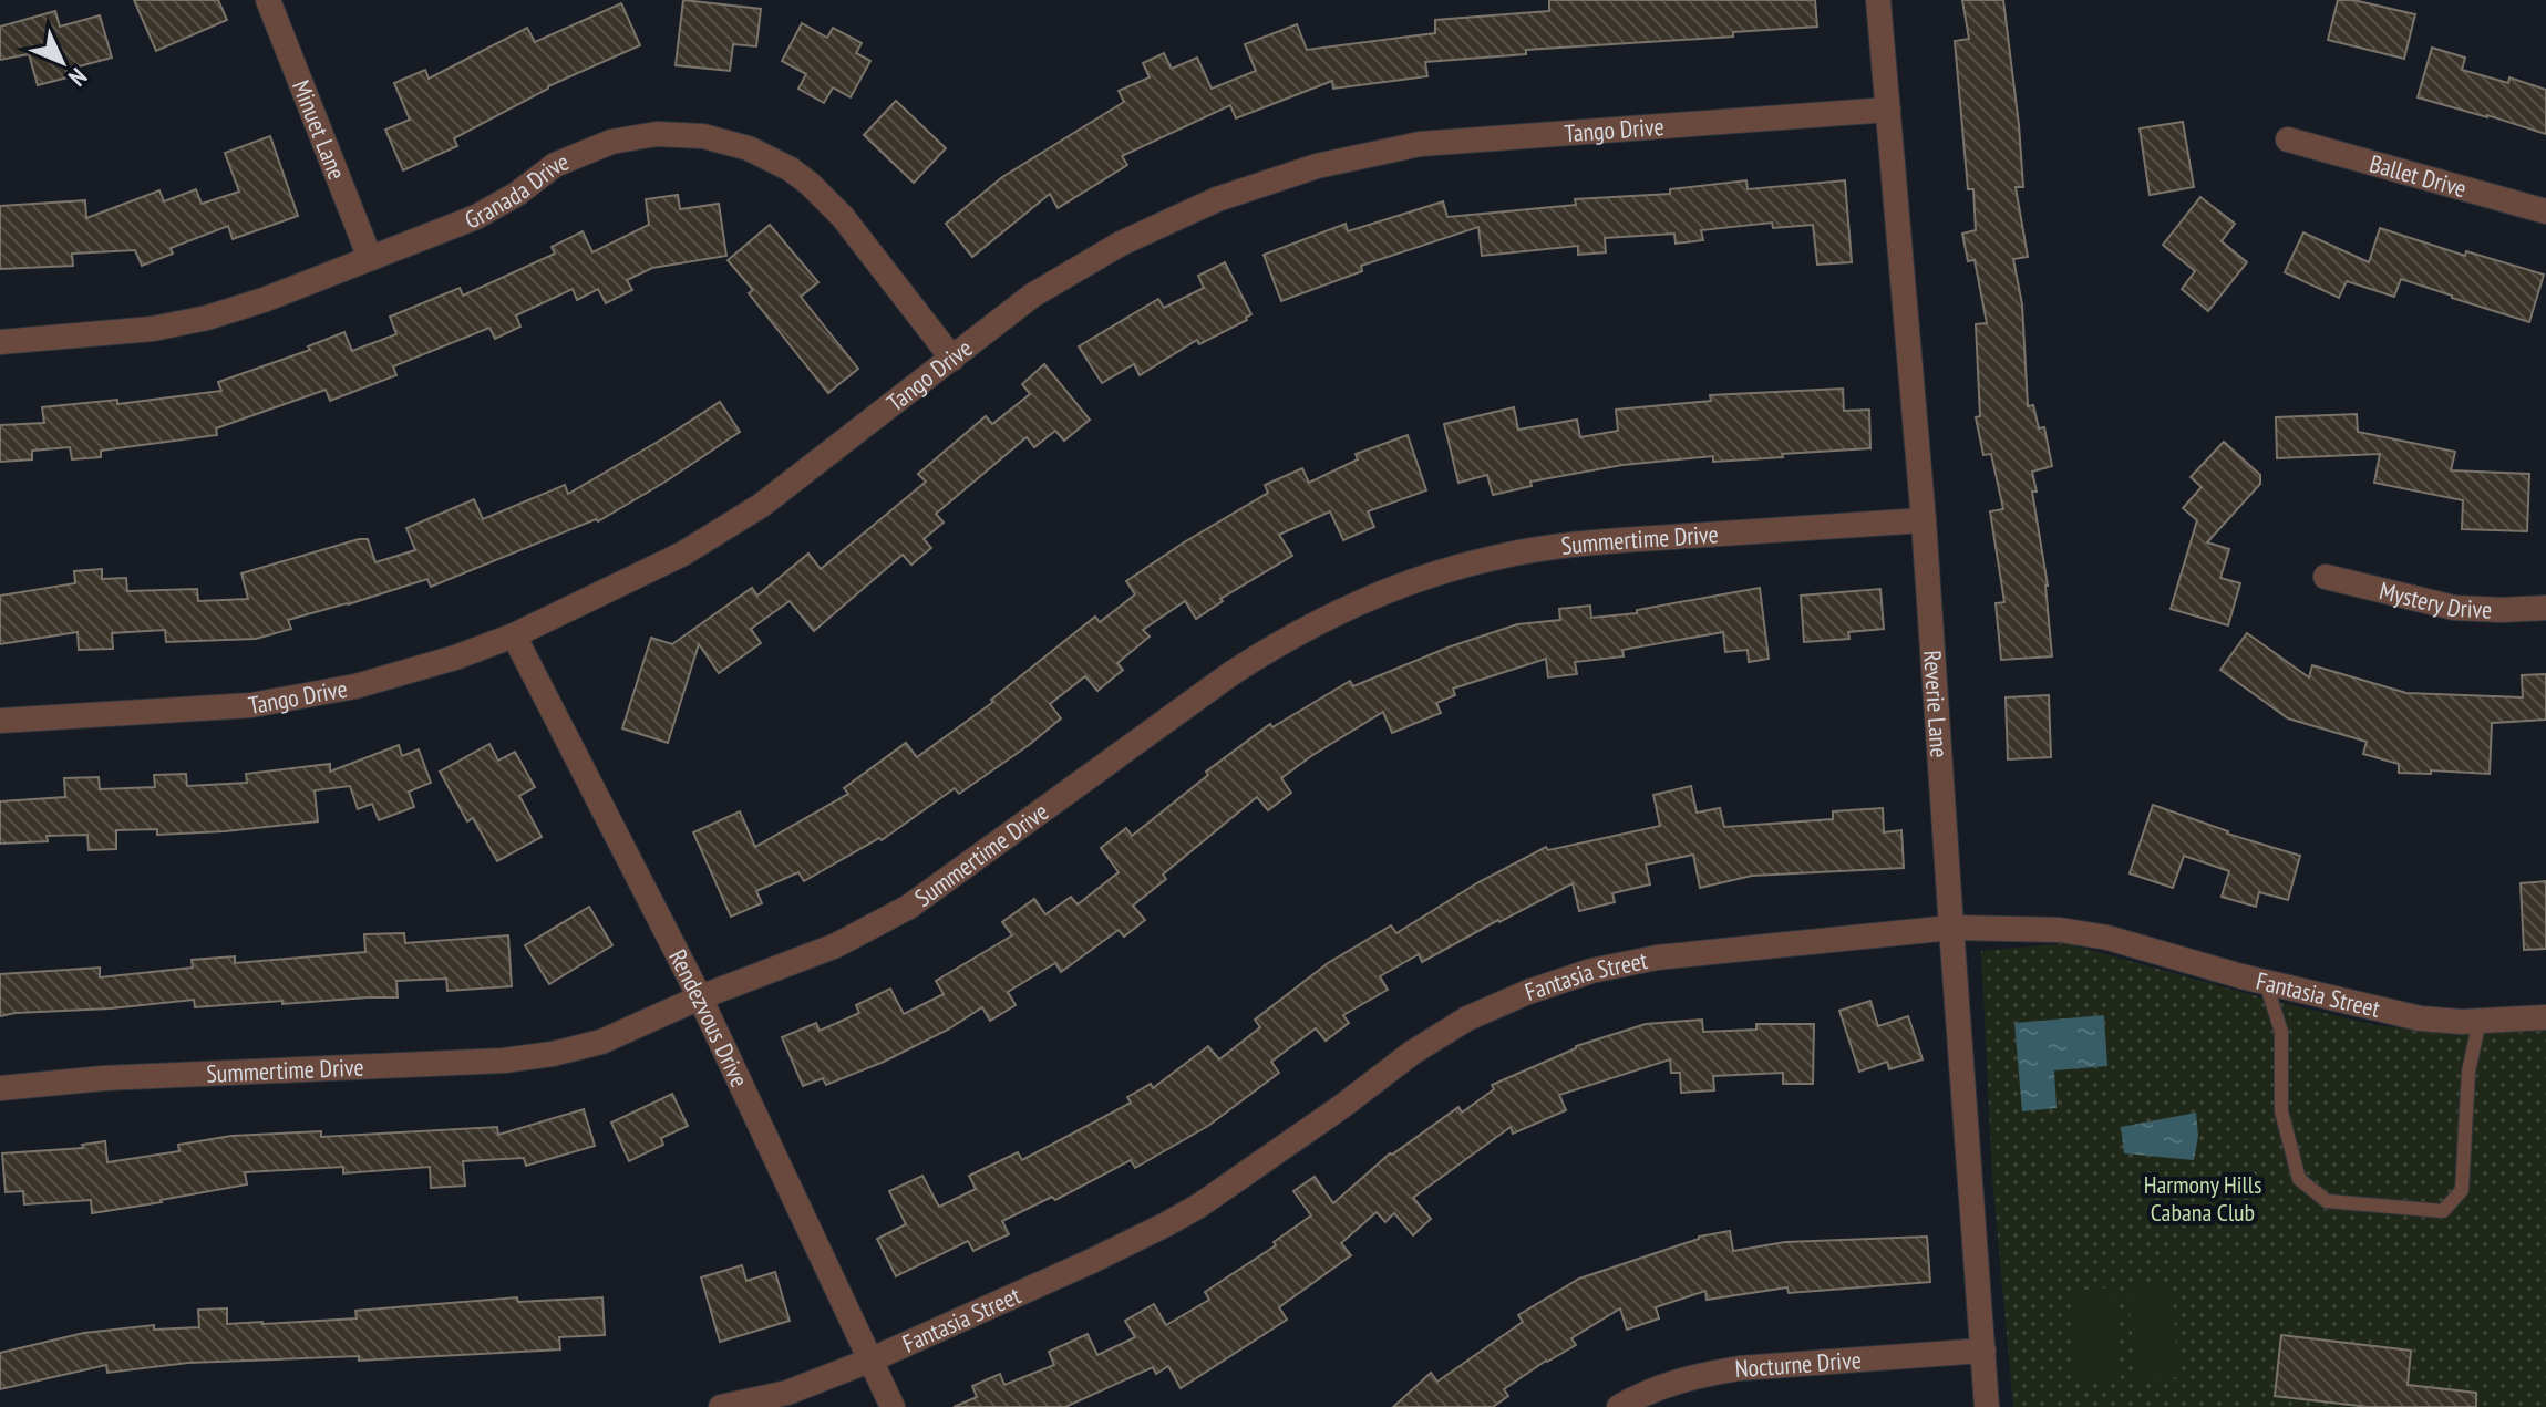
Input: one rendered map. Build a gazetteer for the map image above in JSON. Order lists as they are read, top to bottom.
{
  "streets": {
    "street": [
      "Minuet Lane",
      "Tango Drive",
      "Ballet Drive",
      "Granada Drive",
      "Summertime Drive",
      "Mystery Drive",
      "Reverie Lane",
      "Fantasia Street",
      "Rendezvous Drive",
      "Nocturne Drive"
    ]
  },
  "crossings": [
    ["Minuet Lane", "Granada Drive"],
    ["Tango Drive", "Granada Drive"],
    ["Tango Drive", "Reverie Lane"],
    ["Tango Drive", "Rendezvous Drive"],
    ["Summertime Drive", "Reverie Lane"],
    ["Summertime Drive", "Rendezvous Drive"],
    ["Reverie Lane", "Fantasia Street"],
    ["Reverie Lane", "Nocturne Drive"],
    ["Fantasia Street", "Rendezvous Drive"]
  ],
  "parks": ["Harmony Hills Cabana Club"],
  "north": "bottom right"
}
